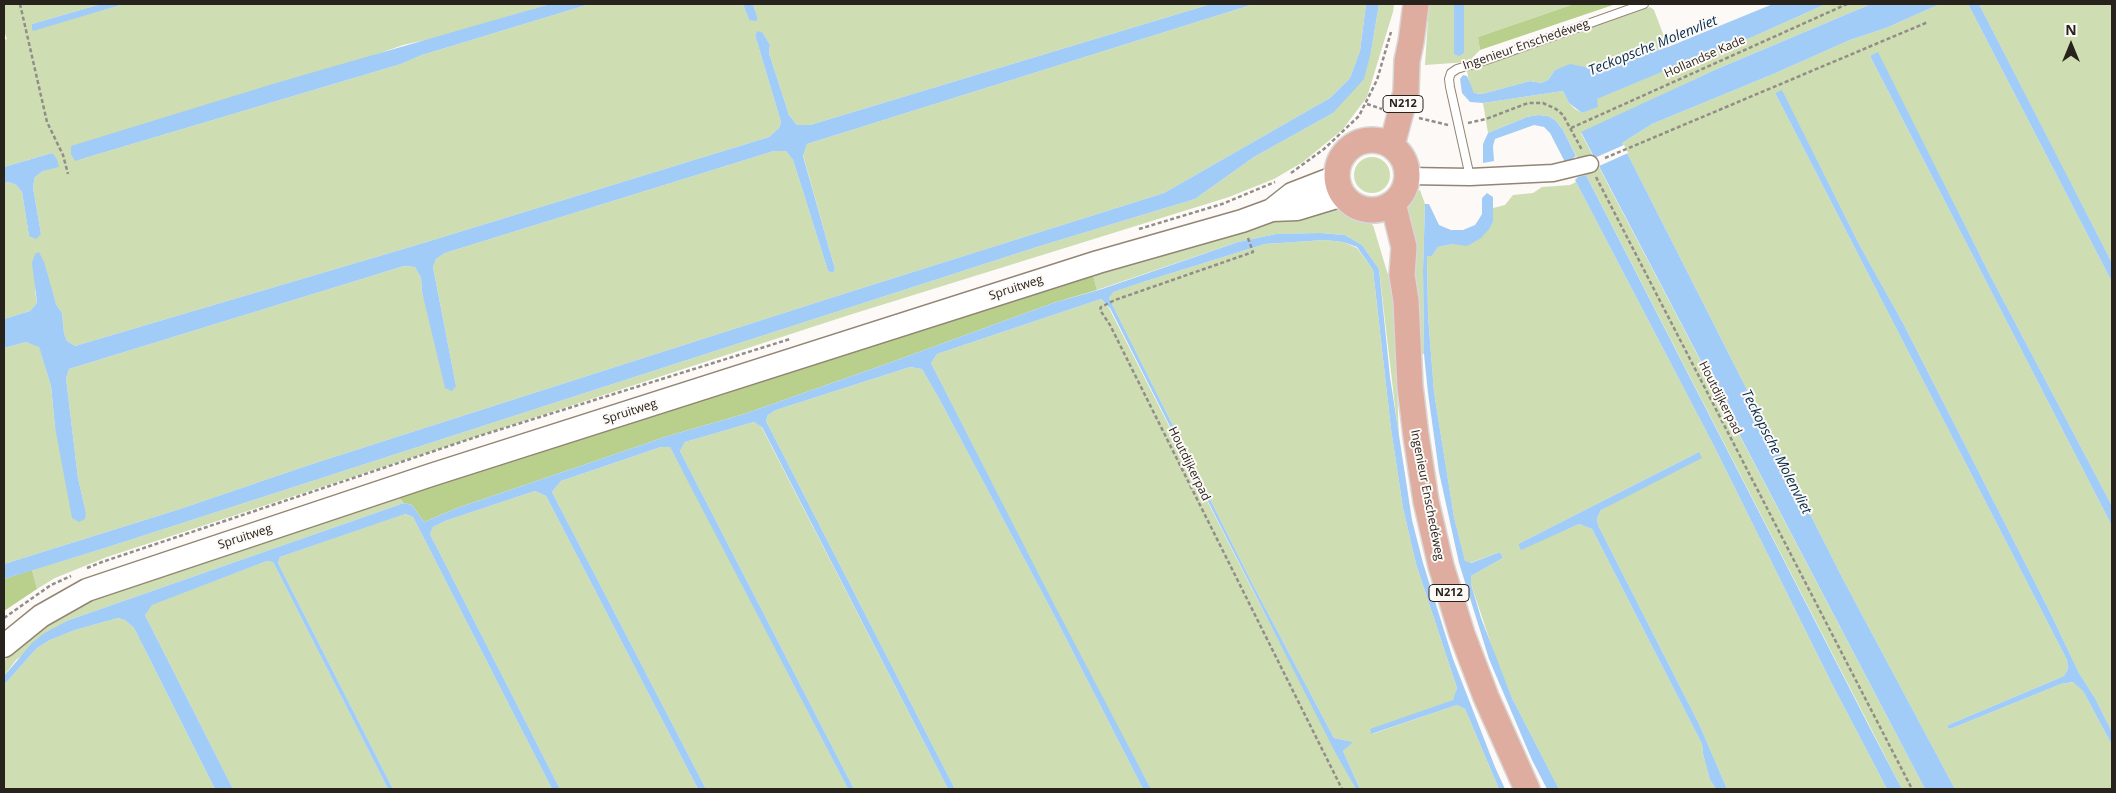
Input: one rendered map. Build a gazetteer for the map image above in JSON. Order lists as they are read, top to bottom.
{
  "streets": {
    "main road": ["Ingenieur Enschedéweg", "N212", "Spruitweg"],
    "path": ["Hollandse Kade", "Houtdijkerpad"]
  },
  "crossings": [
    ["Ingenieur Enschedéweg", "N212"],
    ["Ingenieur Enschedéweg", "Spruitweg"],
    ["Ingenieur Enschedéweg", "Houtdijkerpad"],
    ["Hollandse Kade", "Houtdijkerpad"],
    ["N212", "Spruitweg"]
  ],
  "water": ["Teckopsche Molenvliet"],
  "north": "top"
}
